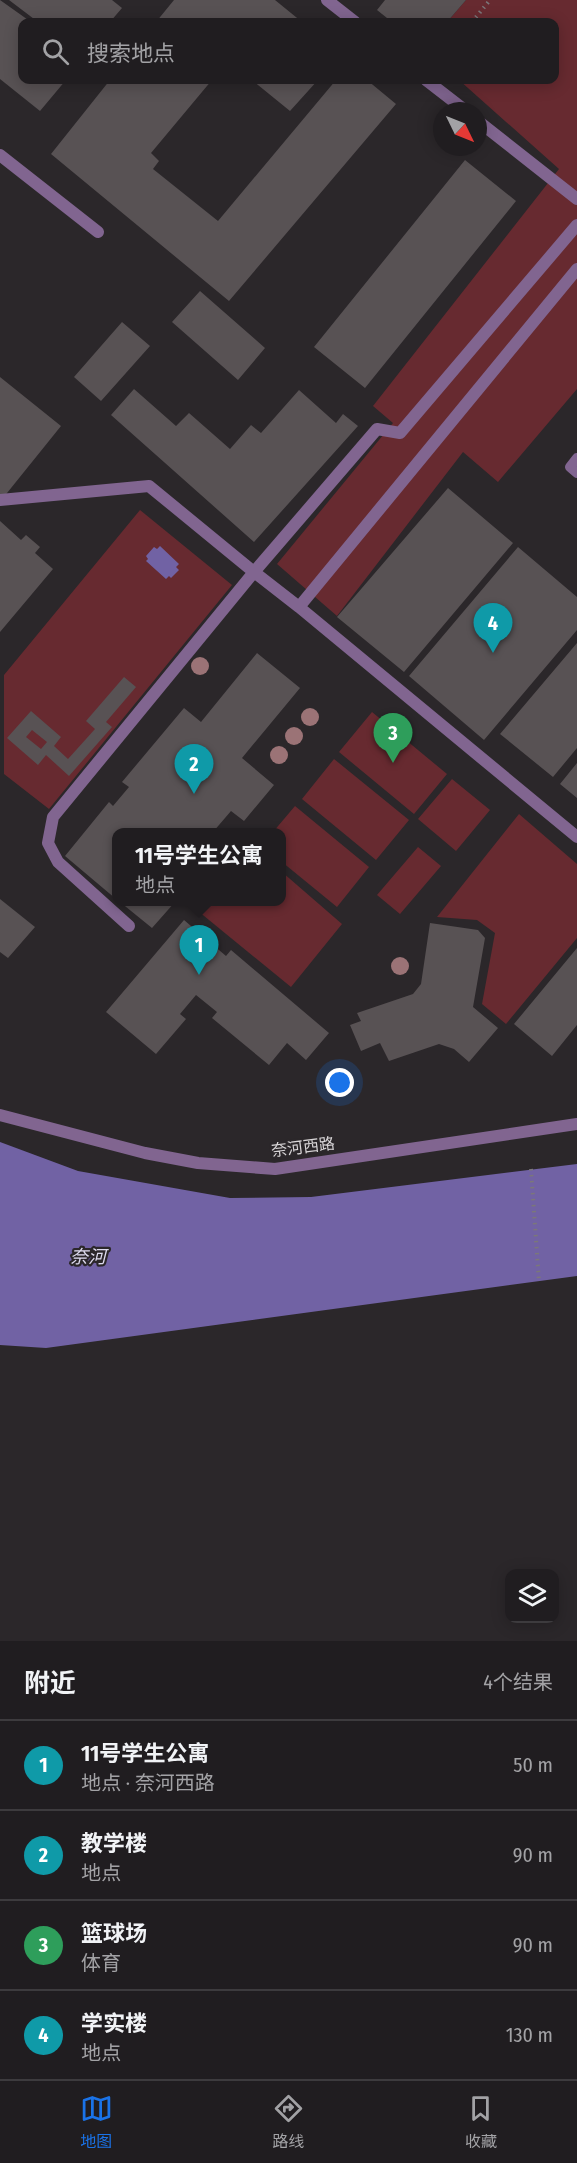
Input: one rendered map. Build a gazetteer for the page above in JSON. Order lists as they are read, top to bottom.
{
  "streets": {
    "street": ["奈河西路"]
  },
  "water": ["奈河"],
  "north": "bottom right",
  "page": {
    "search": "搜索地点",
    "pins": [
      "4",
      "3",
      "2",
      "1"
    ],
    "popup": ["11号学生公寓", "地点"],
    "heading": ["附近", "4个结果"],
    "list": [
      {
        "mark": "1",
        "name": "11号学生公寓",
        "note": "地点 · 奈河西路",
        "value": "50 m"
      },
      {
        "mark": "2",
        "name": "教学楼",
        "note": "地点",
        "value": "90 m"
      },
      {
        "mark": "3",
        "name": "篮球场",
        "note": "体育",
        "value": "90 m"
      },
      {
        "mark": "4",
        "name": "学实楼",
        "note": "地点",
        "value": "130 m"
      }
    ],
    "nav": ["地图", "路线", "收藏"]
  }
}
